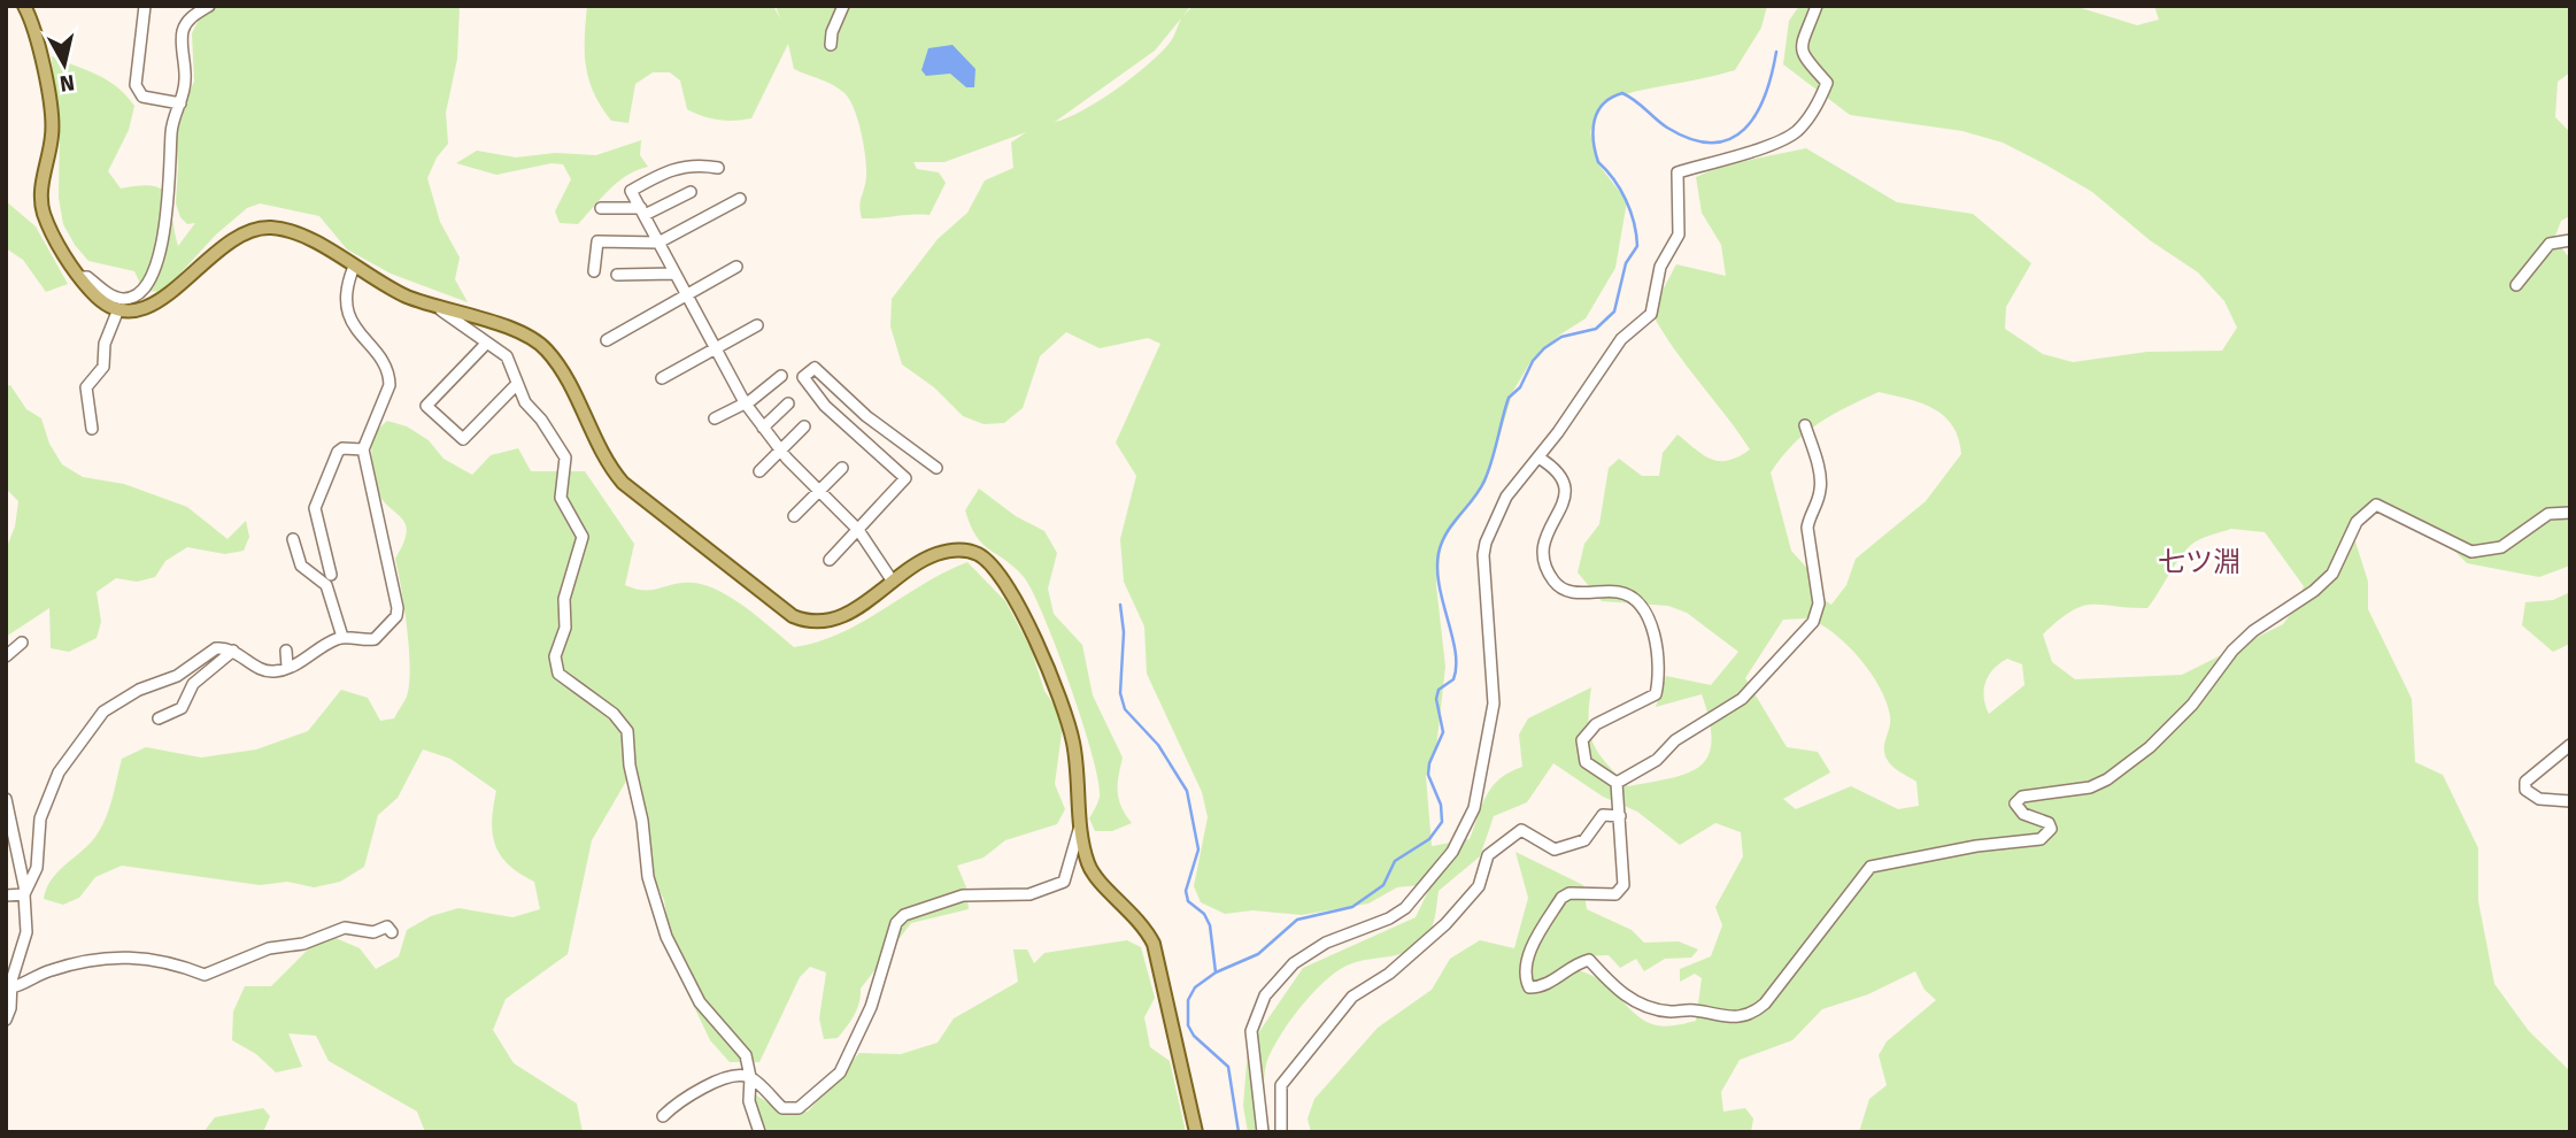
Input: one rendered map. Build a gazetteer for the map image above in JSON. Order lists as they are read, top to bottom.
{
  "districts": ["七ツ淵"],
  "north": "bottom"
}
